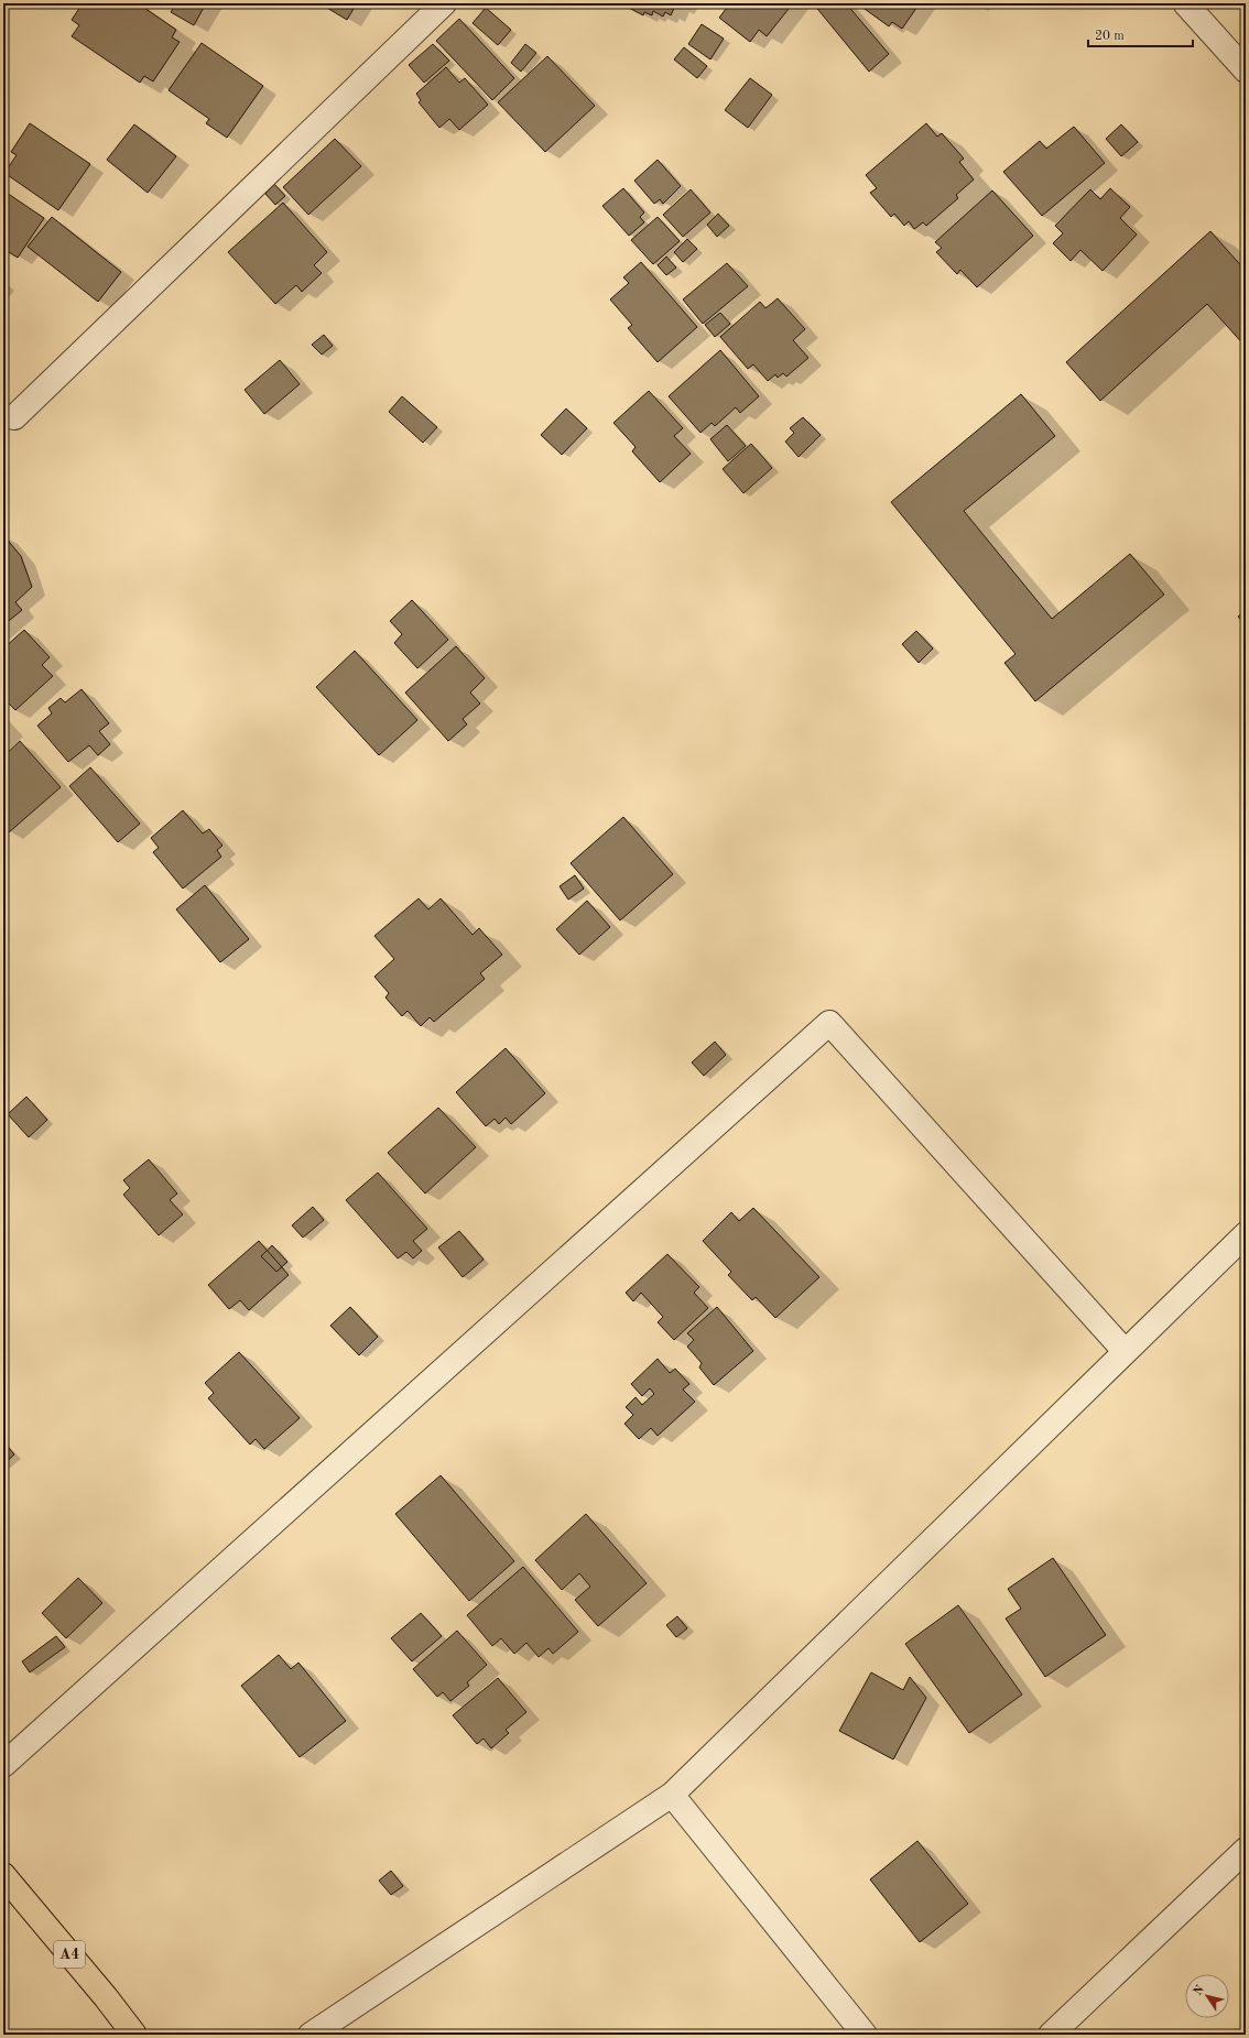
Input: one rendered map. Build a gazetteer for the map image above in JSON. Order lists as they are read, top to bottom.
{
  "streets": {
    "highway": ["A4"]
  },
  "scale_bar": "20 m",
  "north": "top left"
}
